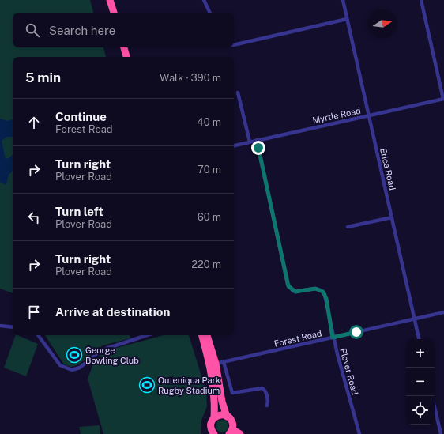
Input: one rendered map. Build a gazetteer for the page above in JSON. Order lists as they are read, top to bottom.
{
  "streets": {
    "street": [
      "Myrtle Road",
      "Erica Road",
      "Forest Road",
      "Plover Road"
    ]
  },
  "crossings": [
    ["Myrtle Road", "Erica Road"],
    ["Myrtle Road", "Plover Road"],
    ["Erica Road", "Forest Road"],
    ["Forest Road", "Plover Road"]
  ],
  "places": {
    "sports": ["George Bowling Club", "Outeniqua Park Rugby Stadium"]
  },
  "north": "right",
  "page": {
    "search": "Search here",
    "heading": ["5 min", "Walk · 390 m"],
    "list": [
      ["Continue", "Forest Road", "40 m"],
      ["Turn right", "Plover Road", "70 m"],
      ["Turn left", "Plover Road", "60 m"],
      ["Turn right", "Plover Road", "220 m"],
      "Arrive at destination"
    ],
    "map_buttons": ["+", "−"]
  }
}
